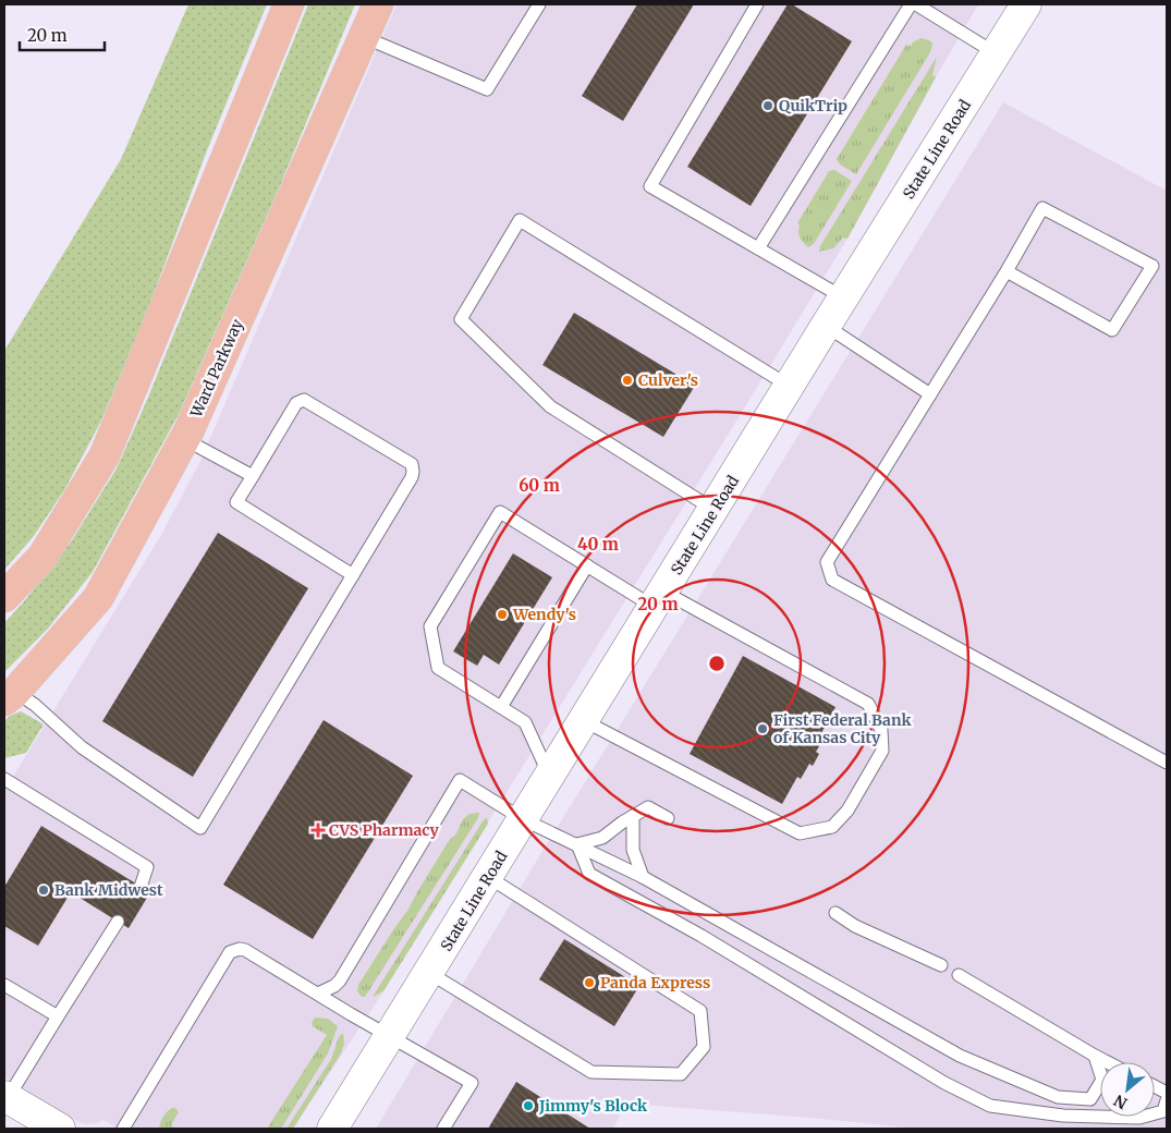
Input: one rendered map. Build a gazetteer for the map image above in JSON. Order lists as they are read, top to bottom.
{
  "streets": {
    "main road": ["State Line Road", "Ward Parkway"]
  },
  "places": {
    "other": [
      "QuikTrip",
      "Culver's",
      "Wendy's",
      "First Federal Bank of Kansas City",
      "Bank Midwest",
      "Panda Express",
      "Jimmy's Block"
    ],
    "health": ["CVS Pharmacy"]
  },
  "scale_bar": "20 m",
  "north": "bottom left",
  "rings": ["60 m", "40 m", "20 m"]
}
